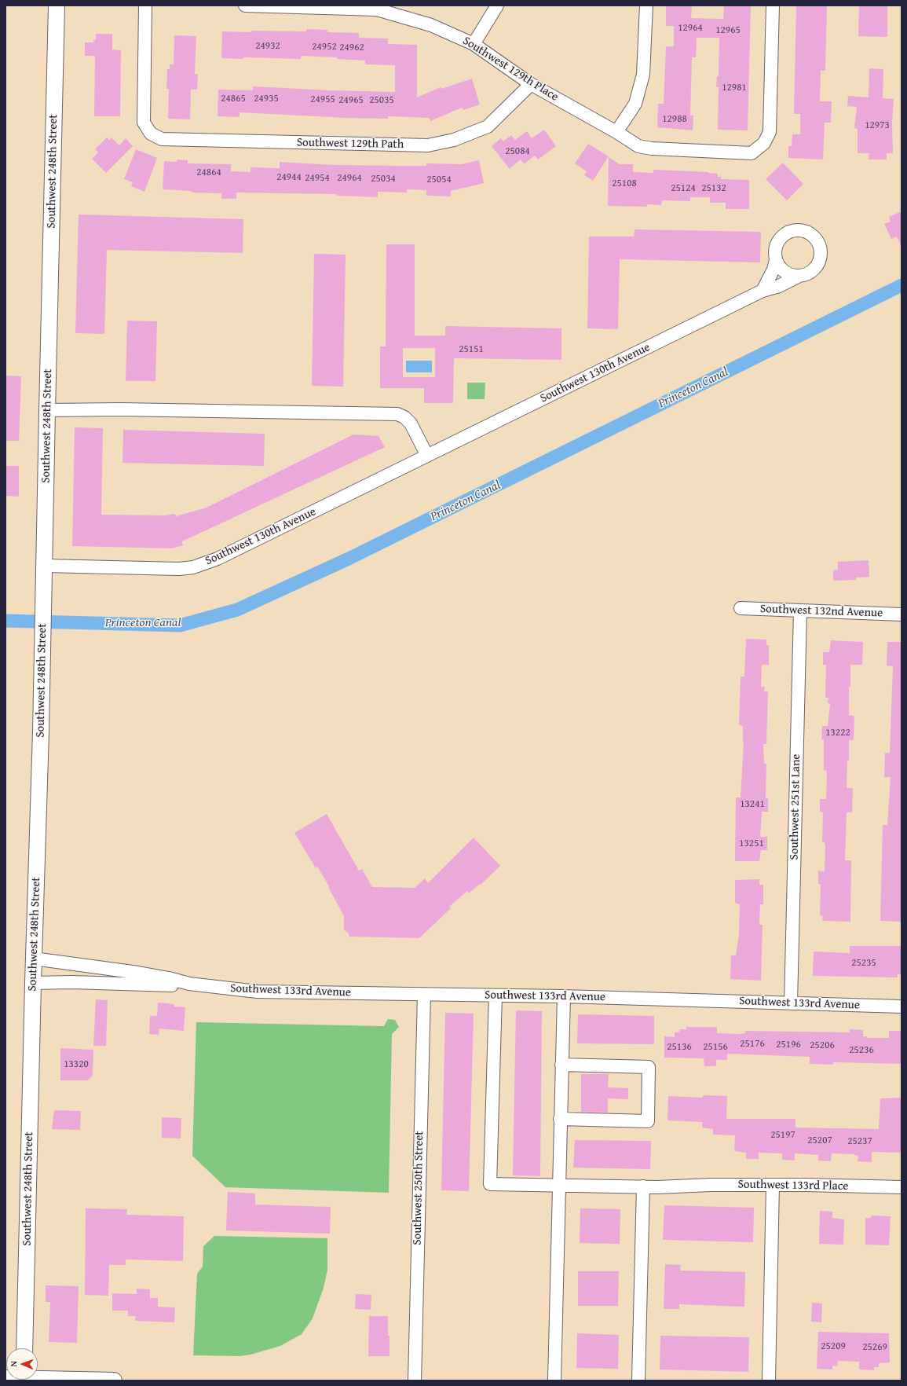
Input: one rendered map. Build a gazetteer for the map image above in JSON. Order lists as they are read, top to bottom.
{
  "streets": {
    "street": [
      "Southwest 129th Place",
      "Southwest 129th Path",
      "Southwest 248th Street",
      "Southwest 130th Avenue",
      "Southwest 132nd Avenue",
      "Southwest 251st Lane",
      "Southwest 133rd Avenue",
      "Southwest 133rd Place",
      "Southwest 250th Street"
    ]
  },
  "crossings": [
    ["Southwest 129th Place", "Southwest 129th Path"],
    ["Southwest 248th Street", "Southwest 130th Avenue"],
    ["Southwest 248th Street", "Southwest 133rd Avenue"],
    ["Southwest 132nd Avenue", "Southwest 251st Lane"],
    ["Southwest 251st Lane", "Southwest 133rd Avenue"],
    ["Southwest 133rd Avenue", "Southwest 133rd Place"],
    ["Southwest 133rd Avenue", "Southwest 250th Street"]
  ],
  "water": ["Princeton Canal"],
  "house_numbers": [
    "12964",
    "12965",
    "24932",
    "24952",
    "24962",
    "12981",
    "24865",
    "24935",
    "24955",
    "24965",
    "25035",
    "12988",
    "12973",
    "25084",
    "24864",
    "24944",
    "24954",
    "24964",
    "25034",
    "25054",
    "25108",
    "25124",
    "25132",
    "25151",
    "13222",
    "13241",
    "13251",
    "25235",
    "25176",
    "25196",
    "25206",
    "25136",
    "25156",
    "25236",
    "13320",
    "25197",
    "25207",
    "25237",
    "25209",
    "25269"
  ],
  "north": "left"
}
